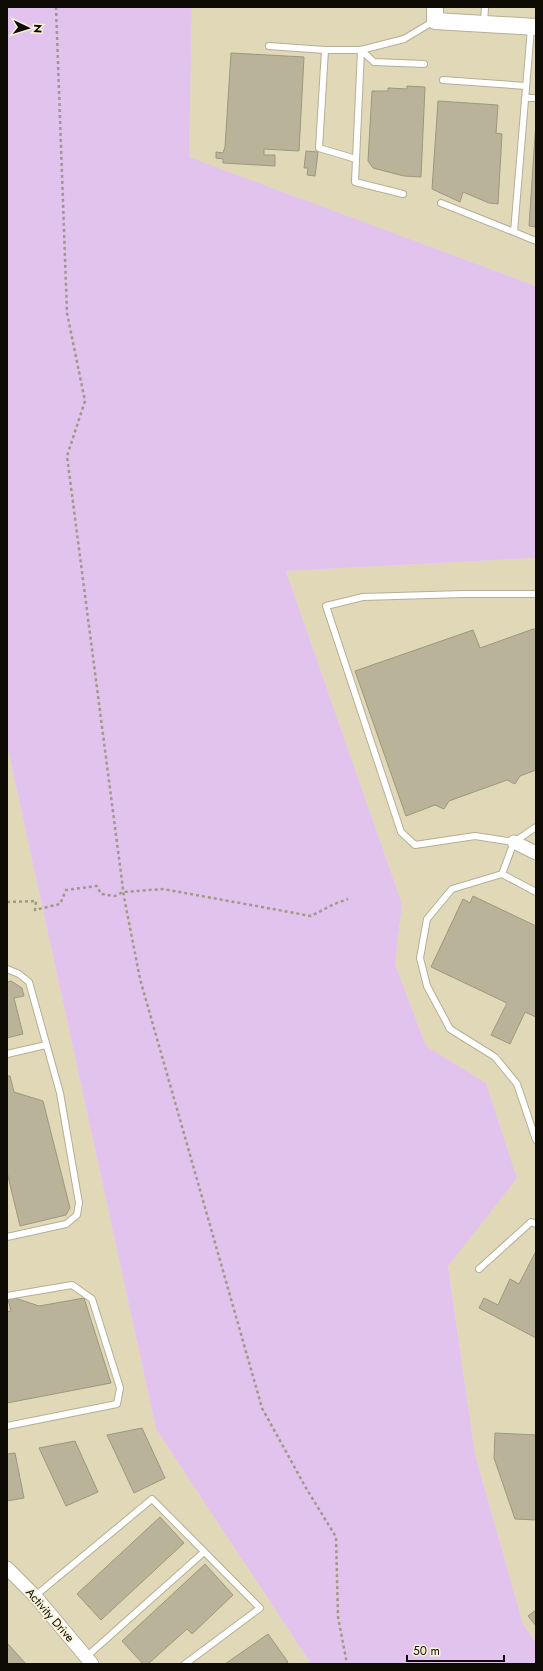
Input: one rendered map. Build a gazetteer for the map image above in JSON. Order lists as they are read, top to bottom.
{
  "streets": {
    "street": ["Activity Drive"]
  },
  "scale_bar": "50 m",
  "north": "right"
}
